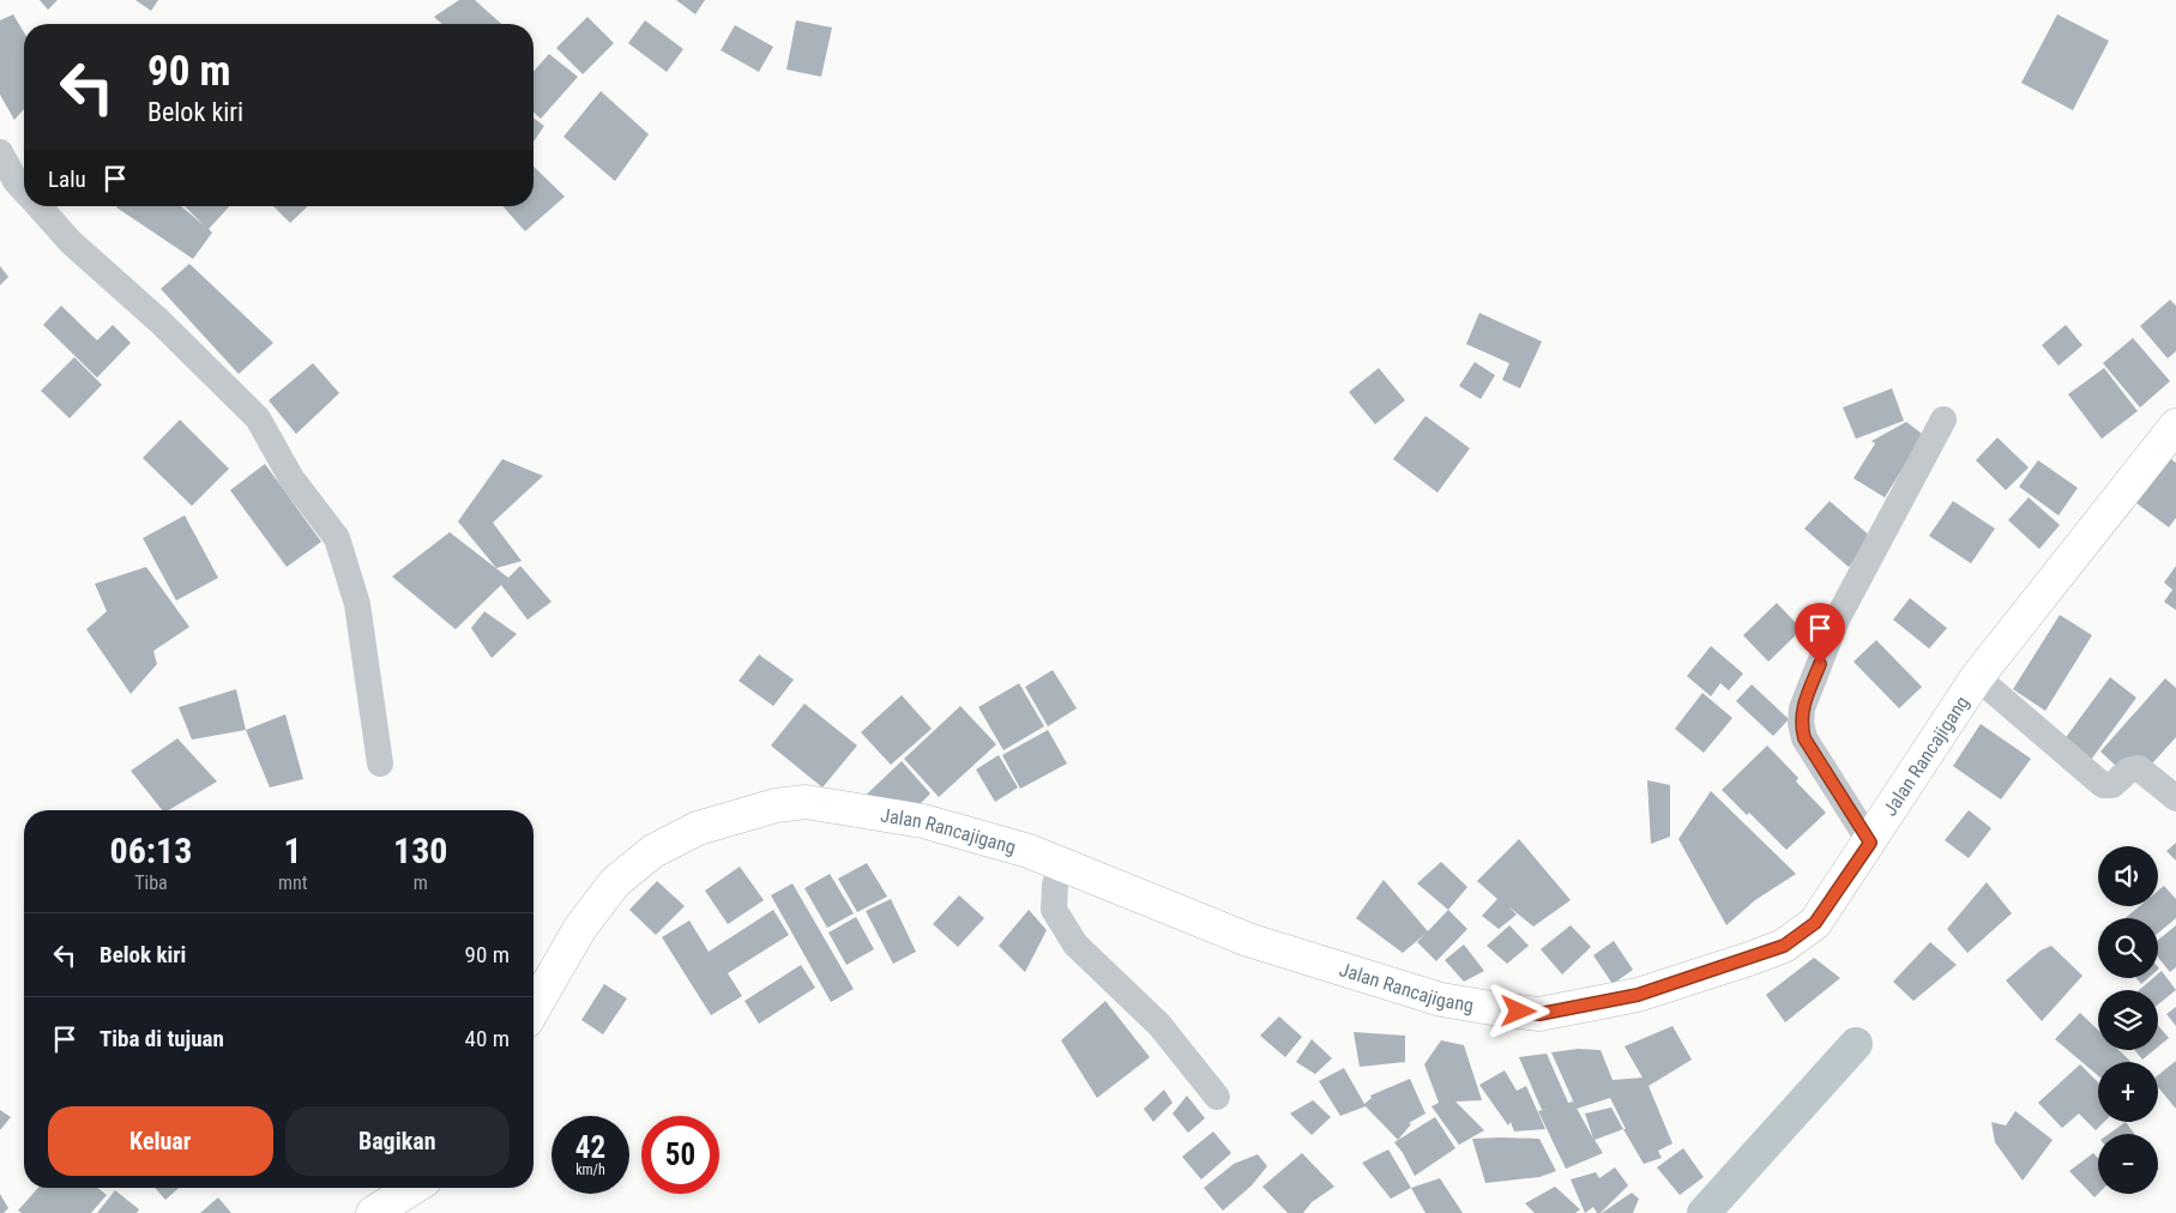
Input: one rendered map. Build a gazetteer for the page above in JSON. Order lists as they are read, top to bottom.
{
  "streets": {
    "main road": ["Jalan Rancajigang"]
  },
  "page": {
    "turn": ["90 m", "Belok kiri"],
    "then": "Lalu",
    "eta": [
      "06:13",
      "Tiba",
      "1",
      "mnt",
      "130",
      "m"
    ],
    "map_buttons": ["+", "−"],
    "list": [
      {
        "name": "Belok kiri",
        "value": "90 m"
      },
      {
        "name": "Tiba di tujuan",
        "value": "40 m"
      }
    ],
    "buttons": ["Keluar", "Bagikan"],
    "speed": "42 km/h",
    "limit": "50"
  }
}
